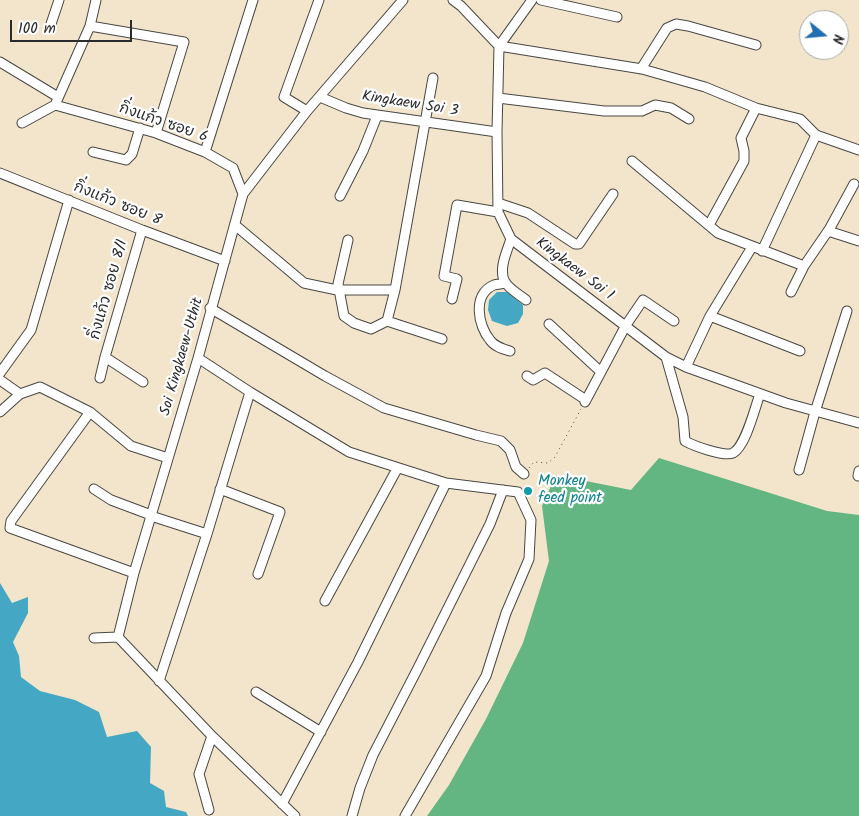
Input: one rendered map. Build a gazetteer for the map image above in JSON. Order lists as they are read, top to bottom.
{
  "streets": {
    "street": [
      "Kingkaew Soi 3",
      "กิ่งแก้ว ซอย 6",
      "กิ่งแก้ว ซอย 8",
      "Kingkaew Soi 1",
      "กิ่งแก้ว ซอย 8/1",
      "Soi Kingkaew-Uthit"
    ]
  },
  "crossings": [
    ["Kingkaew Soi 3", "Kingkaew Soi 1"],
    ["Kingkaew Soi 3", "Soi Kingkaew-Uthit"],
    ["กิ่งแก้ว ซอย 6", "Soi Kingkaew-Uthit"],
    ["กิ่งแก้ว ซอย 8", "กิ่งแก้ว ซอย 8/1"],
    ["กิ่งแก้ว ซอย 8", "Soi Kingkaew-Uthit"]
  ],
  "places": ["Monkey feed point"],
  "scale_bar": "100 m",
  "north": "right"
}
